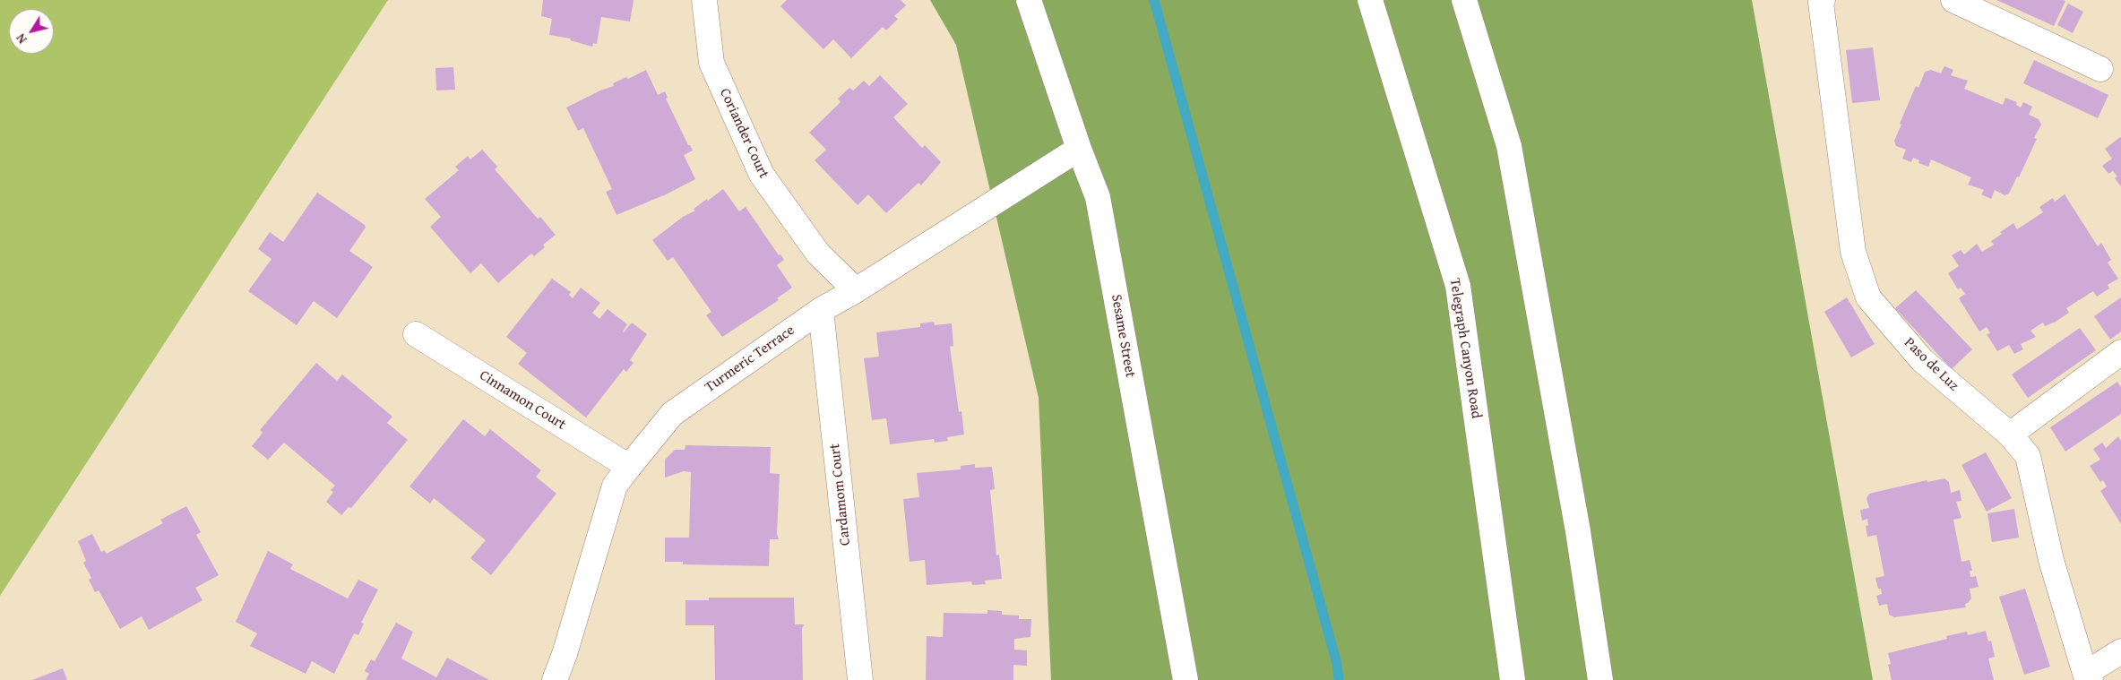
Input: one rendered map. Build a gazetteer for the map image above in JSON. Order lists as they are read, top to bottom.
{
  "streets": {
    "street": [
      "Coriander Court",
      "Sesame Street",
      "Telegraph Canyon Road",
      "Turmeric Terrace",
      "Paso de Luz",
      "Cinnamon Court",
      "Cardamom Court"
    ]
  },
  "crossings": [
    ["Coriander Court", "Turmeric Terrace"],
    ["Sesame Street", "Turmeric Terrace"],
    ["Turmeric Terrace", "Cinnamon Court"],
    ["Turmeric Terrace", "Cardamom Court"]
  ],
  "north": "bottom left"
}
